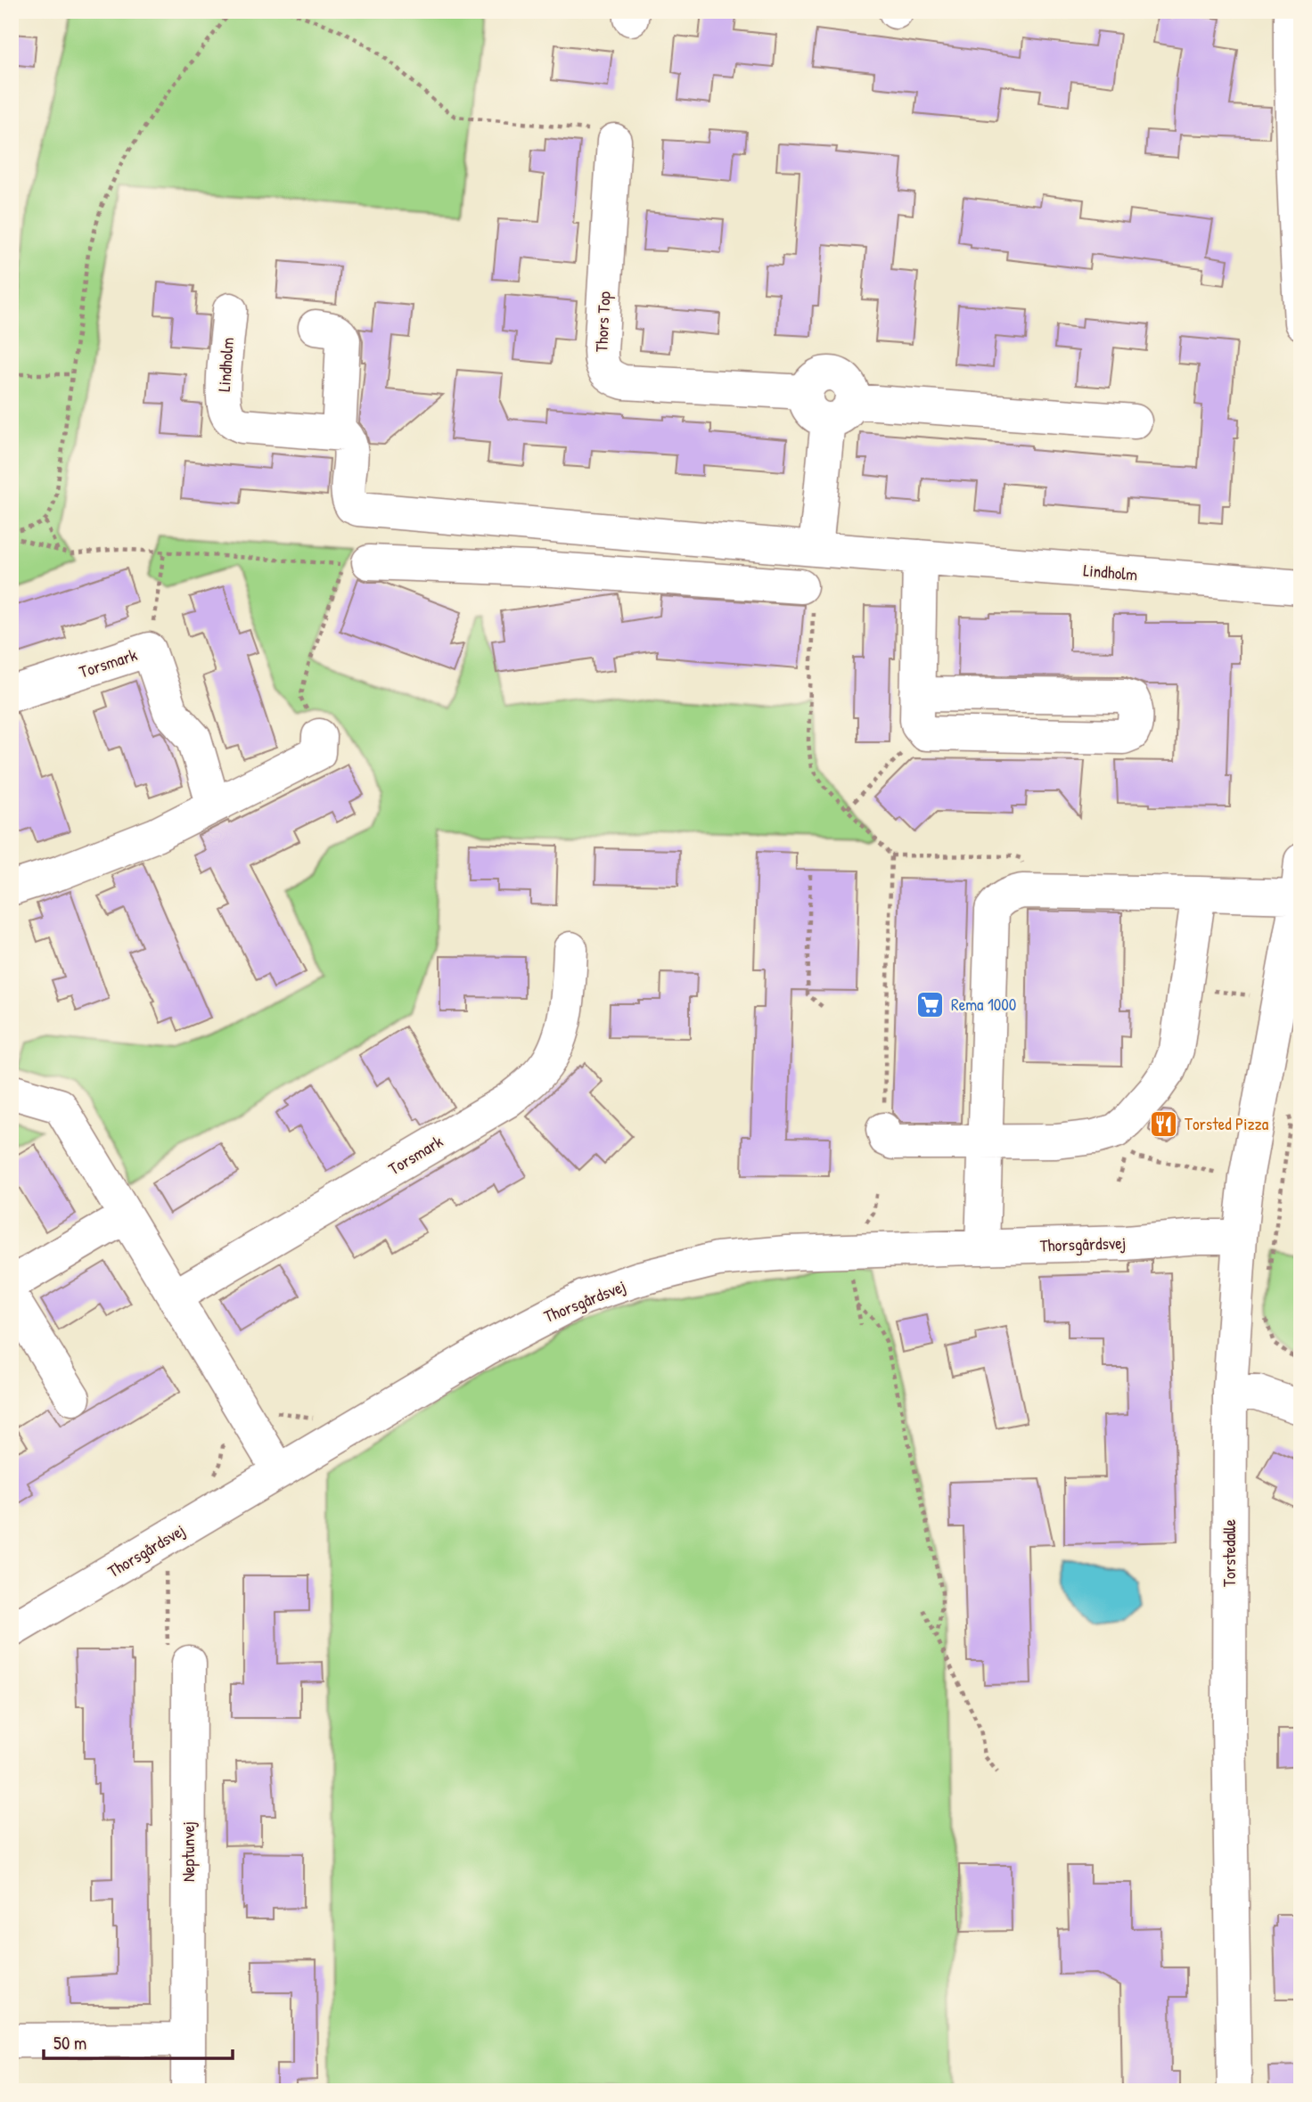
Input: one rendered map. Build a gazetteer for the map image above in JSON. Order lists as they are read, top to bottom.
{
  "streets": {
    "street": [
      "Thors Top",
      "Lindholm",
      "Torsmark",
      "Thorsgårdsvej",
      "Torstedalle",
      "Neptunvej"
    ]
  },
  "crossings": [
    ["Thorsgårdsvej", "Torstedalle"]
  ],
  "places": {
    "supermarket": ["Rema 1000"],
    "restaurant": ["Torsted Pizza"]
  },
  "scale_bar": "50 m"
}
